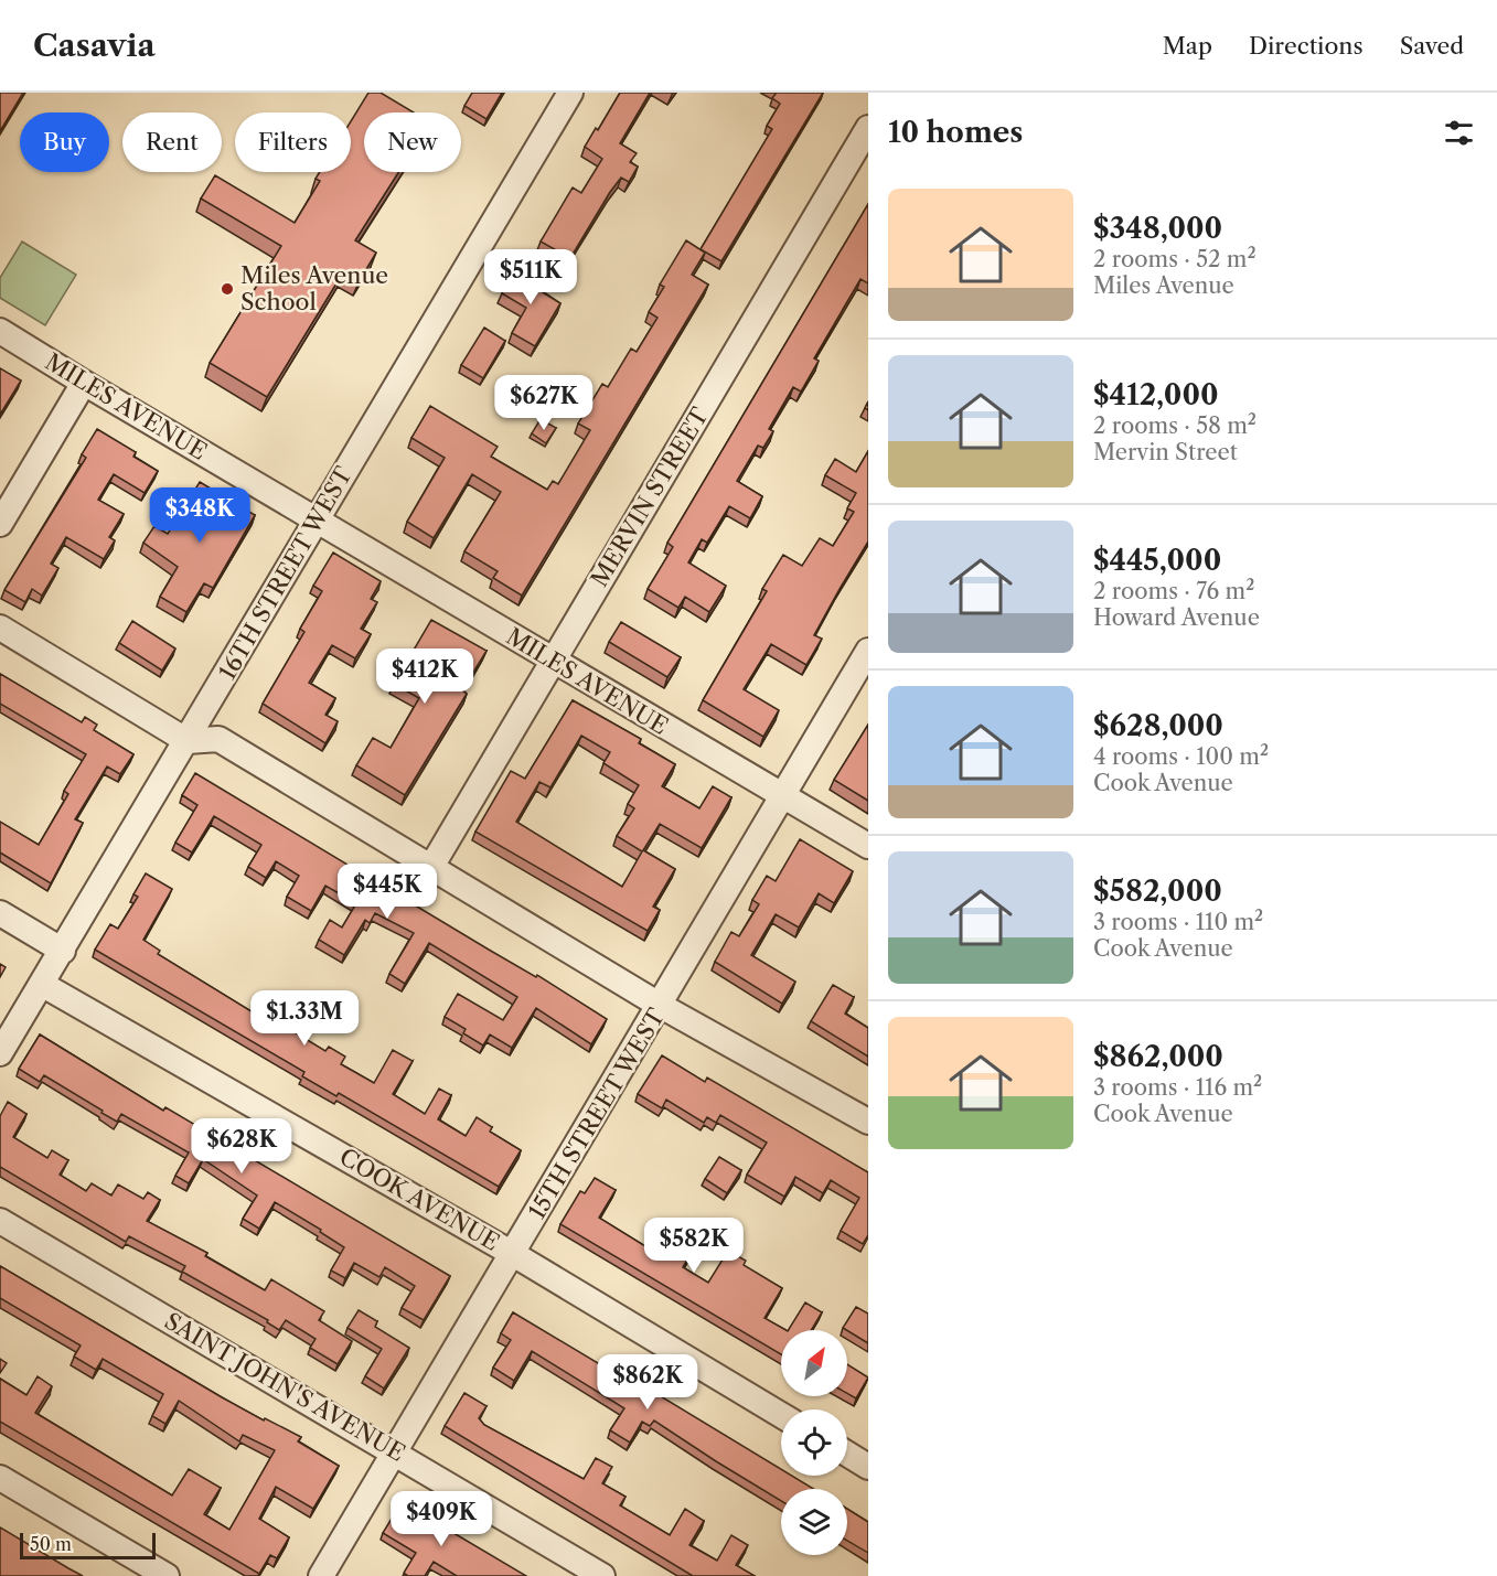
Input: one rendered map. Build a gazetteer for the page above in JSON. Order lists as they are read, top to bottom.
{
  "streets": {
    "street": [
      "MILES AVENUE",
      "MERVIN STREET",
      "16TH STREET WEST",
      "15TH STREET WEST",
      "COOK AVENUE",
      "SAINT JOHN'S AVENUE"
    ]
  },
  "crossings": [
    ["MILES AVENUE", "MERVIN STREET"],
    ["MILES AVENUE", "16TH STREET WEST"],
    ["MILES AVENUE", "15TH STREET WEST"],
    ["16TH STREET WEST", "COOK AVENUE"],
    ["15TH STREET WEST", "COOK AVENUE"],
    ["15TH STREET WEST", "SAINT JOHN'S AVENUE"]
  ],
  "places": ["Miles Avenue School"],
  "scale_bar": "50 m",
  "north": "top right",
  "page": {
    "header": "Casavia",
    "nav": ["Map", "Directions", "Saved"],
    "heading": "10 homes",
    "chip": [
      "Buy",
      "Rent",
      "Filters",
      "New"
    ],
    "list": [
      {
        "name": "$348,000",
        "note": "2 rooms · 52 m² · Miles Avenue"
      },
      {
        "name": "$412,000",
        "note": "2 rooms · 58 m² · Mervin Street"
      },
      {
        "name": "$445,000",
        "note": "2 rooms · 76 m² · Howard Avenue"
      },
      {
        "name": "$628,000",
        "note": "4 rooms · 100 m² · Cook Avenue"
      },
      {
        "name": "$582,000",
        "note": "3 rooms · 110 m² · Cook Avenue"
      },
      {
        "name": "$862,000",
        "note": "3 rooms · 116 m² · Cook Avenue"
      }
    ],
    "price": [
      "$511K",
      "$627K",
      "$348K",
      "$412K",
      "$445K",
      "$1.33M",
      "$628K",
      "$582K",
      "$862K",
      "$409K"
    ],
    "scale": "50 m"
  }
}
